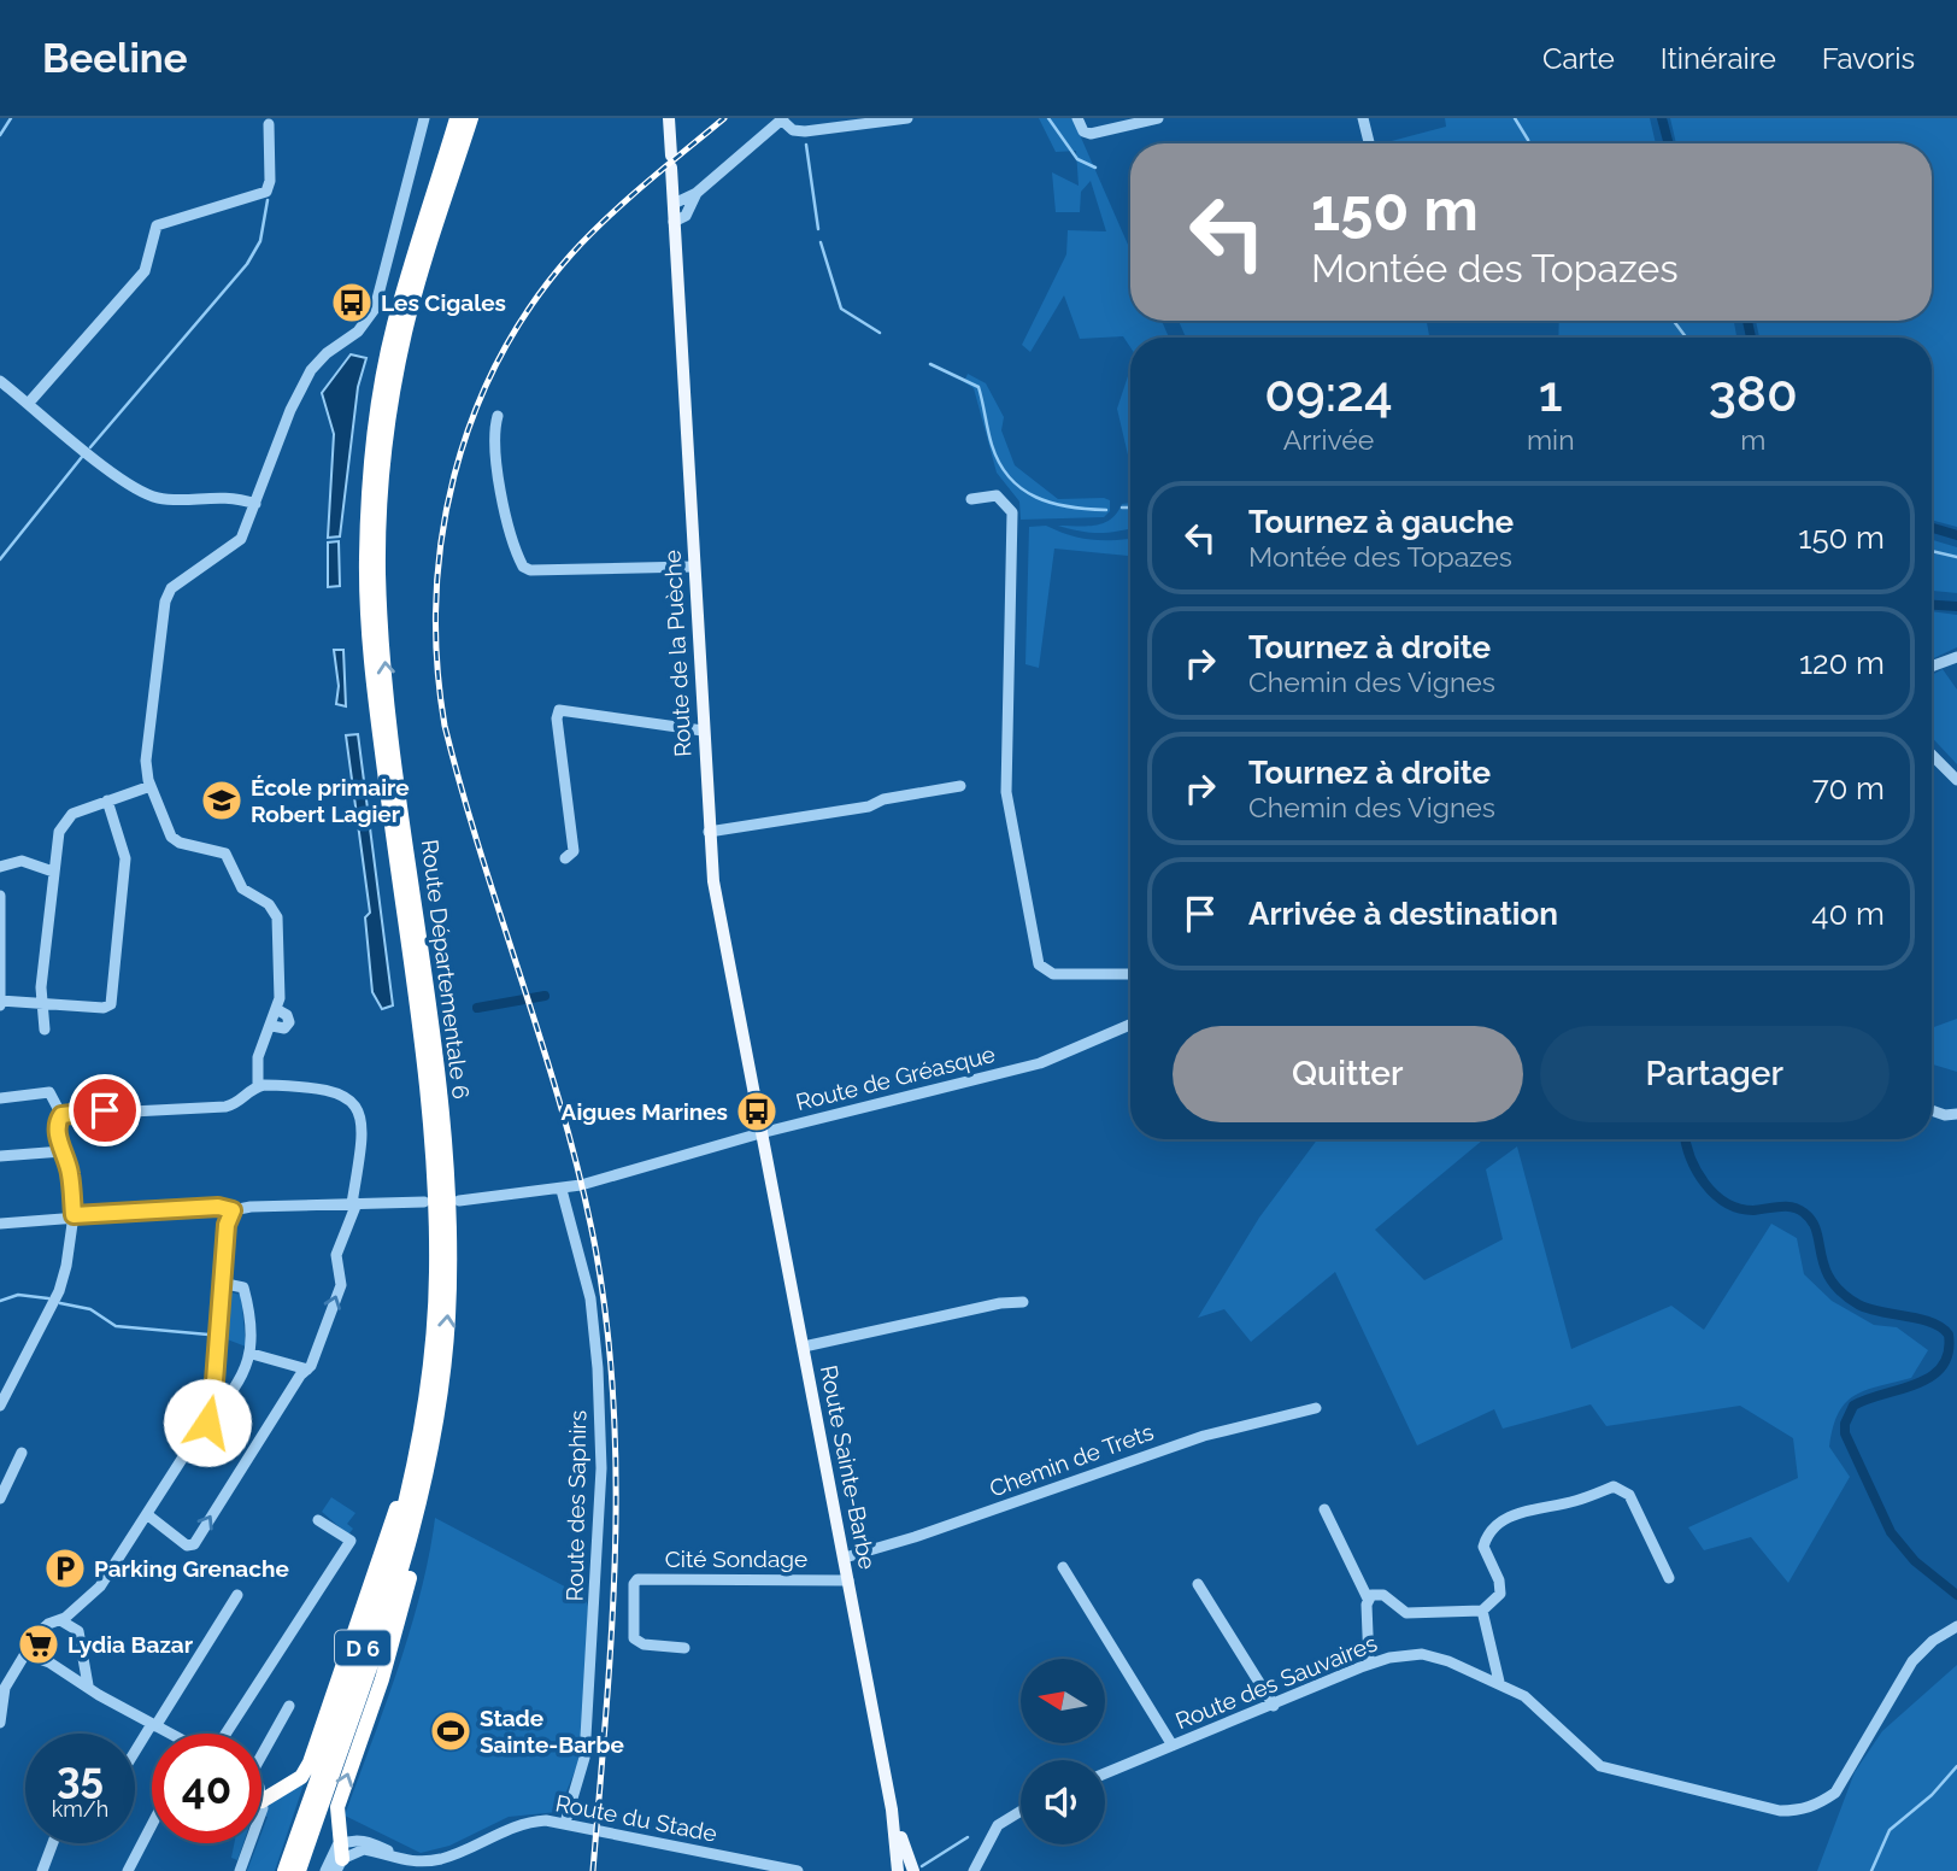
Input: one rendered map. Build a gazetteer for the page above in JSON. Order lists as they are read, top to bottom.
{
  "streets": {
    "highway": ["Route Départementale 6", "D 6"],
    "main road": ["Route de la Puèche", "Route Sainte-Barbe"],
    "street": [
      "Route de Gréasque",
      "Chemin de Trets",
      "Route des Saphirs",
      "Cité Sondage",
      "Route des Sauvaires",
      "Route du Stade"
    ]
  },
  "crossings": [
    ["Route de la Puèche", "Route de Gréasque"],
    ["Route de la Puèche", "Route Sainte-Barbe"],
    ["Route Départementale 6", "D 6"],
    ["Route de Gréasque", "Route Sainte-Barbe"],
    ["Route de Gréasque", "Route des Saphirs"],
    ["Chemin de Trets", "Route Sainte-Barbe"],
    ["Route Sainte-Barbe", "Cité Sondage"],
    ["Route des Saphirs", "Route du Stade"]
  ],
  "places": {
    "bus stop": ["Les Cigales", "Aigues Marines"],
    "school or university": ["École primaire Robert Lagier"],
    "parking": ["Parking Grenache"],
    "supermarket": ["Lydia Bazar"],
    "sports": ["Stade Sainte-Barbe"]
  },
  "north": "left",
  "page": {
    "header": "Beeline",
    "nav": ["Carte", "Itinéraire", "Favoris"],
    "turn": ["150 m", "Montée des Topazes"],
    "eta": [
      "09:24",
      "Arrivée",
      "1",
      "min",
      "380",
      "m"
    ],
    "list": [
      {
        "name": "Tournez à gauche",
        "note": "Montée des Topazes",
        "value": "150 m"
      },
      {
        "name": "Tournez à droite",
        "note": "Chemin des Vignes",
        "value": "120 m"
      },
      {
        "name": "Tournez à droite",
        "note": "Chemin des Vignes",
        "value": "70 m"
      },
      {
        "name": "Arrivée à destination",
        "value": "40 m"
      }
    ],
    "buttons": ["Quitter", "Partager"],
    "speed": "35 km/h",
    "limit": "40"
  }
}
